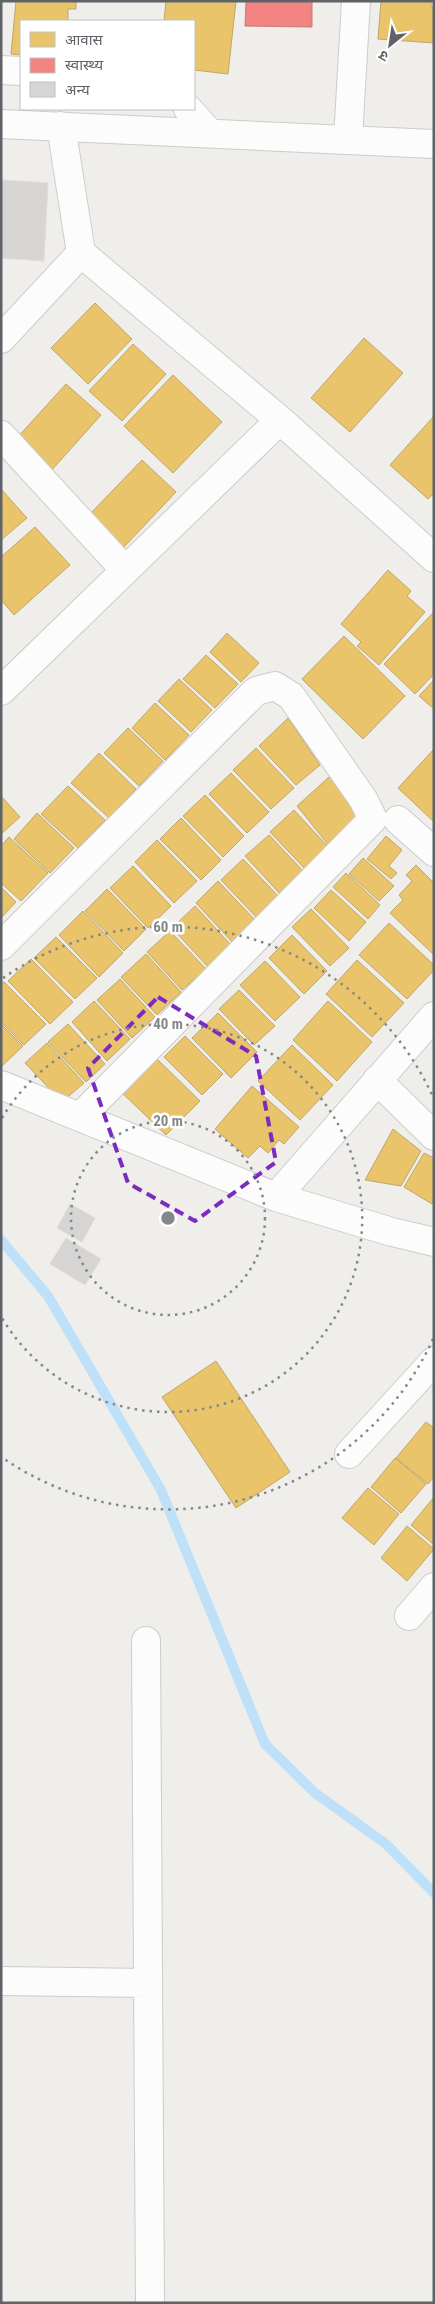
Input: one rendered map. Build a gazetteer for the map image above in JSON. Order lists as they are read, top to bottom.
{
  "legend": ["आवास", "स्वास्थ्य", "अन्य"],
  "north": "bottom left",
  "rings": ["60 m", "40 m", "20 m"]
}
